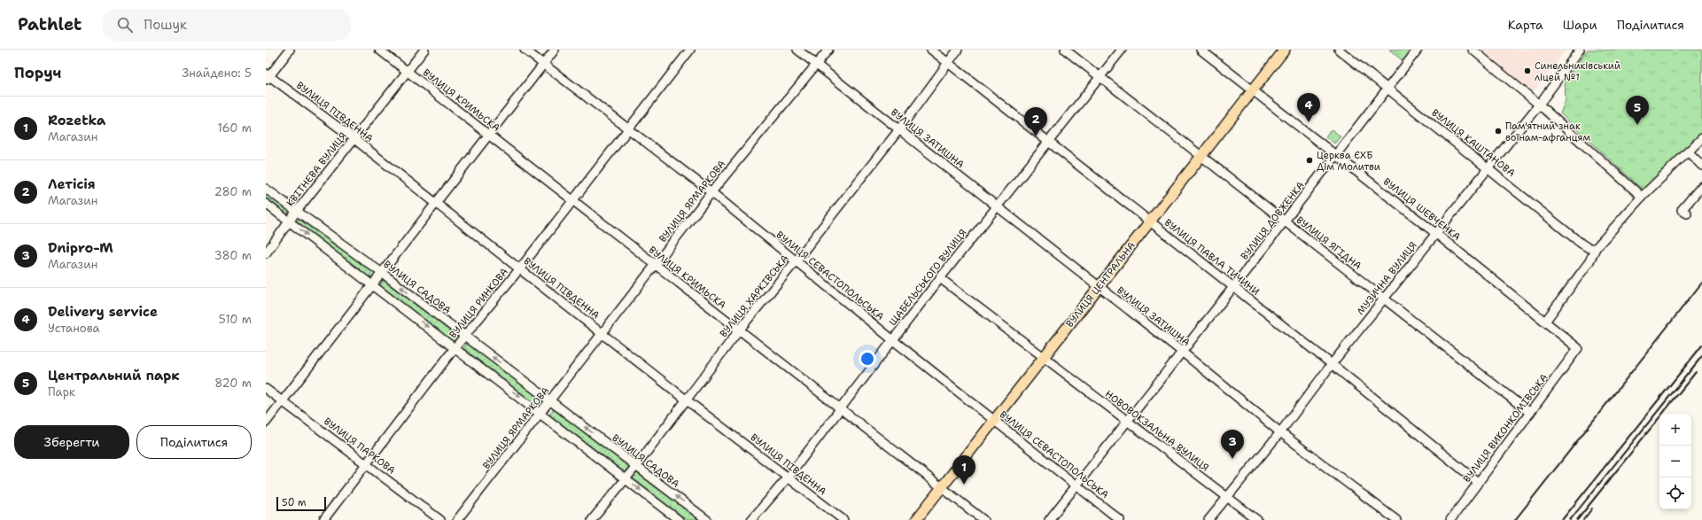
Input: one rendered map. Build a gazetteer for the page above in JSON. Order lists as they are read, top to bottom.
{
  "streets": {
    "main road": ["ВУЛИЦЯ ЦЕНТРАЛЬНА"],
    "street": [
      "ВУЛИЦЯ КРИМЬСКА",
      "ВУЛИЦЯ ПІВДЕННА",
      "ВУЛИЦЯ ЗАТИШНА",
      "ВУЛИЦЯ КАШТАНОВА",
      "КВІТНЕВА ВУЛИЦЯ",
      "ВУЛИЦЯ ЯРМАРКОВА",
      "ВУЛИЦЯ ШЕВЧЕНКА",
      "ВУЛИЦЯ ДОВЖЕНКА",
      "ВУЛИЦЯ ЯГІДНА",
      "ВУЛИЦЯ ПАВЛА ТИЧИНИ",
      "ВУЛИЦЯ СЕВАСТОПОЛЬСЬКА",
      "ЩАБЕЛЬСЬКОГО ВУЛИЦЯ",
      "МУЗИЧНА ВУЛИЦЯ",
      "ВУЛИЦЯ САДОВА",
      "ВУЛИЦЯ ХАРКІВСЬКА",
      "ВУЛИЦЯ РИНКОВА",
      "ВУЛИЦЯ ВИКОНКОМІВСЬКА",
      "НОВОВОКЗАЛЬНА ВУЛИЦЯ",
      "ВУЛИЦЯ ПАРКОВА"
    ]
  },
  "crossings": [
    ["ВУЛИЦЯ КРИМЬСКА", "КВІТНЕВА ВУЛИЦЯ"],
    ["ВУЛИЦЯ КРИМЬСКА", "ВУЛИЦЯ ЯРМАРКОВА"],
    ["ВУЛИЦЯ КРИМЬСКА", "ЩАБЕЛЬСЬКОГО ВУЛИЦЯ"],
    ["ВУЛИЦЯ КРИМЬСКА", "ВУЛИЦЯ ЦЕНТРАЛЬНА"],
    ["ВУЛИЦЯ КРИМЬСКА", "ВУЛИЦЯ ХАРКІВСЬКА"],
    ["ВУЛИЦЯ КРИМЬСКА", "ВУЛИЦЯ РИНКОВА"],
    ["ВУЛИЦЯ ПІВДЕННА", "КВІТНЕВА ВУЛИЦЯ"],
    ["ВУЛИЦЯ ПІВДЕННА", "ВУЛИЦЯ ЯРМАРКОВА"],
    ["ВУЛИЦЯ ПІВДЕННА", "ЩАБЕЛЬСЬКОГО ВУЛИЦЯ"],
    ["ВУЛИЦЯ ПІВДЕННА", "ВУЛИЦЯ ХАРКІВСЬКА"],
    ["ВУЛИЦЯ ПІВДЕННА", "ВУЛИЦЯ РИНКОВА"],
    ["ВУЛИЦЯ ЗАТИШНА", "ВУЛИЦЯ ЯРМАРКОВА"],
    ["ВУЛИЦЯ ЗАТИШНА", "ВУЛИЦЯ ДОВЖЕНКА"],
    ["ВУЛИЦЯ ЗАТИШНА", "ЩАБЕЛЬСЬКОГО ВУЛИЦЯ"],
    ["ВУЛИЦЯ ЗАТИШНА", "МУЗИЧНА ВУЛИЦЯ"],
    ["ВУЛИЦЯ ЗАТИШНА", "ВУЛИЦЯ ЦЕНТРАЛЬНА"],
    ["ВУЛИЦЯ ЗАТИШНА", "ВУЛИЦЯ ХАРКІВСЬКА"],
    ["ВУЛИЦЯ КАШТАНОВА", "ВУЛИЦЯ ДОВЖЕНКА"],
    ["ВУЛИЦЯ КАШТАНОВА", "МУЗИЧНА ВУЛИЦЯ"],
    ["КВІТНЕВА ВУЛИЦЯ", "ВУЛИЦЯ САДОВА"],
    ["ВУЛИЦЯ ЯРМАРКОВА", "ВУЛИЦЯ СЕВАСТОПОЛЬСЬКА"],
    ["ВУЛИЦЯ ЯРМАРКОВА", "ВУЛИЦЯ САДОВА"],
    ["ВУЛИЦЯ ШЕВЧЕНКА", "ВУЛИЦЯ ДОВЖЕНКА"],
    ["ВУЛИЦЯ ШЕВЧЕНКА", "МУЗИЧНА ВУЛИЦЯ"],
    ["ВУЛИЦЯ ШЕВЧЕНКА", "ВУЛИЦЯ ЦЕНТРАЛЬНА"],
    ["ВУЛИЦЯ ШЕВЧЕНКА", "ВУЛИЦЯ ВИКОНКОМІВСЬКА"],
    ["ВУЛИЦЯ ДОВЖЕНКА", "ВУЛИЦЯ ЯГІДНА"],
    ["ВУЛИЦЯ ДОВЖЕНКА", "ВУЛИЦЯ ПАВЛА ТИЧИНИ"],
    ["ВУЛИЦЯ ДОВЖЕНКА", "ВУЛИЦЯ СЕВАСТОПОЛЬСЬКА"],
    ["ВУЛИЦЯ ДОВЖЕНКА", "НОВОВОКЗАЛЬНА ВУЛИЦЯ"],
    ["ВУЛИЦЯ ЯГІДНА", "ЩАБЕЛЬСЬКОГО ВУЛИЦЯ"],
    ["ВУЛИЦЯ ЯГІДНА", "МУЗИЧНА ВУЛИЦЯ"],
    ["ВУЛИЦЯ ЯГІДНА", "ВУЛИЦЯ ЦЕНТРАЛЬНА"],
    ["ВУЛИЦЯ ЯГІДНА", "ВУЛИЦЯ ВИКОНКОМІВСЬКА"],
    ["ВУЛИЦЯ ПАВЛА ТИЧИНИ", "ЩАБЕЛЬСЬКОГО ВУЛИЦЯ"],
    ["ВУЛИЦЯ ПАВЛА ТИЧИНИ", "МУЗИЧНА ВУЛИЦЯ"],
    ["ВУЛИЦЯ ПАВЛА ТИЧИНИ", "ВУЛИЦЯ ЦЕНТРАЛЬНА"],
    ["ВУЛИЦЯ ПАВЛА ТИЧИНИ", "ВУЛИЦЯ ХАРКІВСЬКА"],
    ["ВУЛИЦЯ ПАВЛА ТИЧИНИ", "ВУЛИЦЯ ВИКОНКОМІВСЬКА"],
    ["ВУЛИЦЯ СЕВАСТОПОЛЬСЬКА", "ЩАБЕЛЬСЬКОГО ВУЛИЦЯ"],
    ["ВУЛИЦЯ СЕВАСТОПОЛЬСЬКА", "ВУЛИЦЯ ЦЕНТРАЛЬНА"],
    ["ВУЛИЦЯ СЕВАСТОПОЛЬСЬКА", "ВУЛИЦЯ ХАРКІВСЬКА"],
    ["ВУЛИЦЯ СЕВАСТОПОЛЬСЬКА", "ВУЛИЦЯ РИНКОВА"],
    ["ЩАБЕЛЬСЬКОГО ВУЛИЦЯ", "НОВОВОКЗАЛЬНА ВУЛИЦЯ"],
    ["МУЗИЧНА ВУЛИЦЯ", "НОВОВОКЗАЛЬНА ВУЛИЦЯ"],
    ["ВУЛИЦЯ ЦЕНТРАЛЬНА", "НОВОВОКЗАЛЬНА ВУЛИЦЯ"],
    ["ВУЛИЦЯ САДОВА", "ВУЛИЦЯ ХАРКІВСЬКА"],
    ["ВУЛИЦЯ САДОВА", "ВУЛИЦЯ РИНКОВА"],
    ["ВУЛИЦЯ РИНКОВА", "ВУЛИЦЯ ПАРКОВА"]
  ],
  "places": ["Синельниківський ліцей №1", "Пам'ятний знак воїнам-афганцям", "Церква ЄХБ Дім Молитви"],
  "scale_bar": "50 m",
  "page": {
    "header": "Pathlet",
    "search": "Пошук",
    "nav": ["Карта", "Шари", "Поділитися"],
    "heading": ["Поруч", "Знайдено: 5"],
    "pins": [
      "4",
      "5",
      "2",
      "3",
      "1"
    ],
    "list": [
      {
        "mark": "1",
        "name": "Rozetka",
        "note": "Магазин",
        "value": "160 m"
      },
      {
        "mark": "2",
        "name": "Летісія",
        "note": "Магазин",
        "value": "280 m"
      },
      {
        "mark": "3",
        "name": "Dnipro-M",
        "note": "Магазин",
        "value": "380 m"
      },
      {
        "mark": "4",
        "name": "Delivery service",
        "note": "Установа",
        "value": "510 m"
      },
      {
        "mark": "5",
        "name": "Центральний парк",
        "note": "Парк",
        "value": "820 m"
      }
    ],
    "map_buttons": ["+", "−"],
    "buttons": ["Зберегти", "Поділитися"],
    "scale": "50 m"
  }
}
